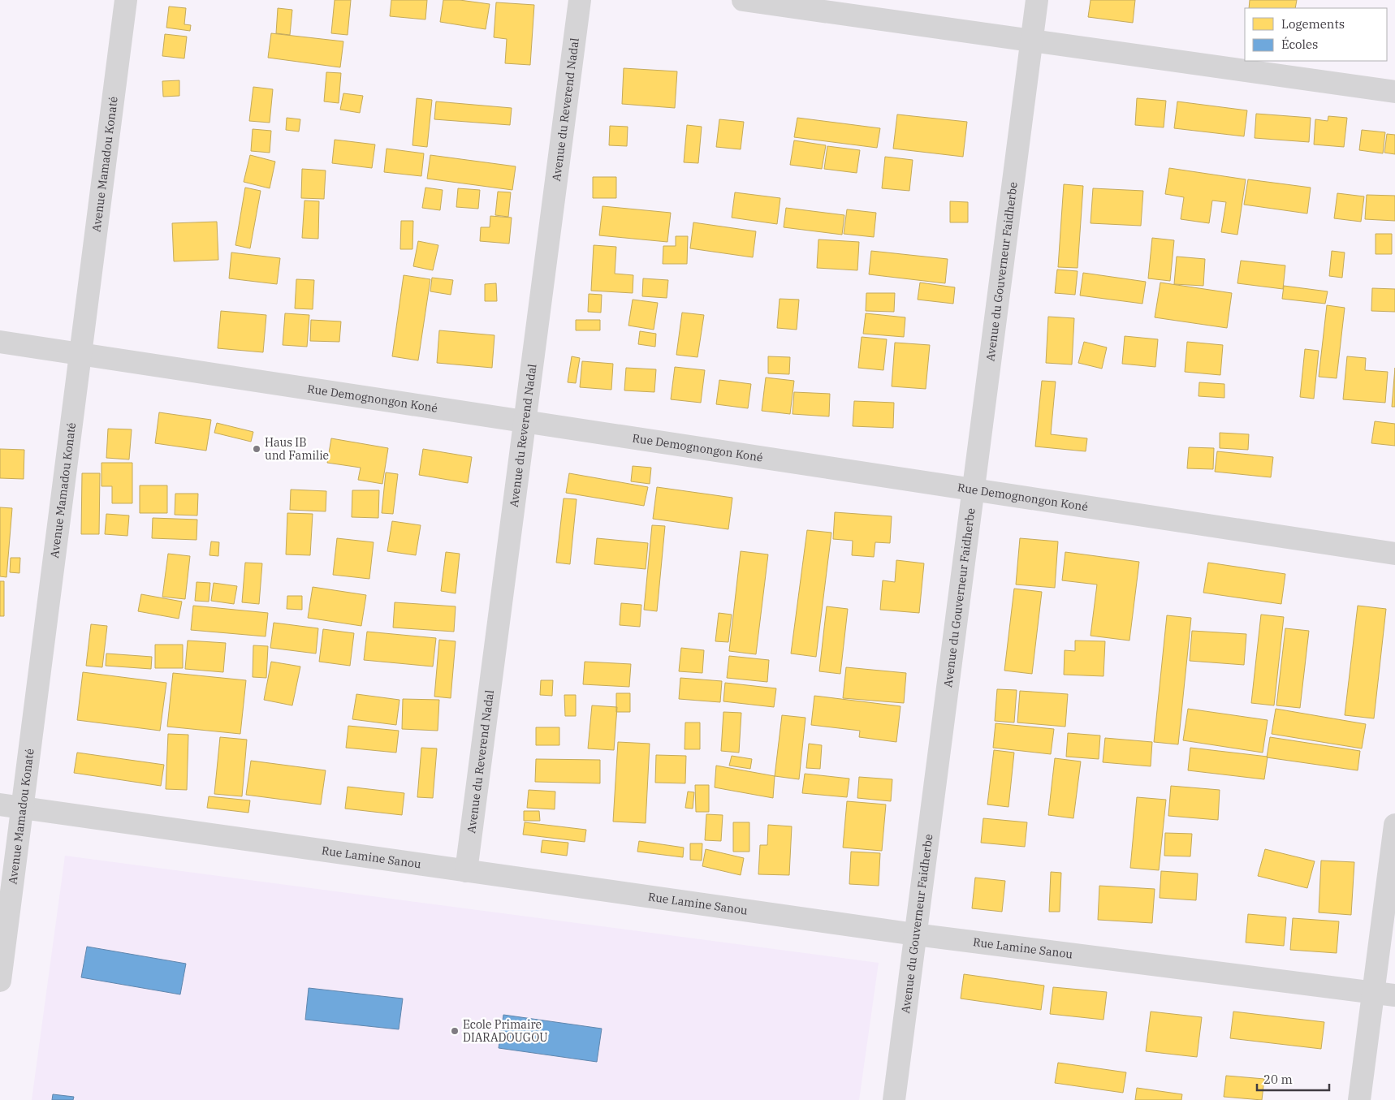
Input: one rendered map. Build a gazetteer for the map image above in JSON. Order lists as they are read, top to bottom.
{
  "streets": {
    "street": [
      "Avenue du Reverend Nadal",
      "Avenue Mamadou Konaté",
      "Avenue du Gouverneur Faidherbe",
      "Rue Demognongon Koné",
      "Rue Lamine Sanou"
    ]
  },
  "crossings": [
    ["Avenue du Reverend Nadal", "Rue Demognongon Koné"],
    ["Avenue du Reverend Nadal", "Rue Lamine Sanou"],
    ["Avenue Mamadou Konaté", "Rue Demognongon Koné"],
    ["Avenue Mamadou Konaté", "Rue Lamine Sanou"],
    ["Avenue du Gouverneur Faidherbe", "Rue Demognongon Koné"],
    ["Avenue du Gouverneur Faidherbe", "Rue Lamine Sanou"]
  ],
  "places": ["Haus IB und Familie", "Ecole Primaire DIARADOUGOU"],
  "legend": ["Logements", "Écoles"],
  "scale_bar": "20 m"
}
